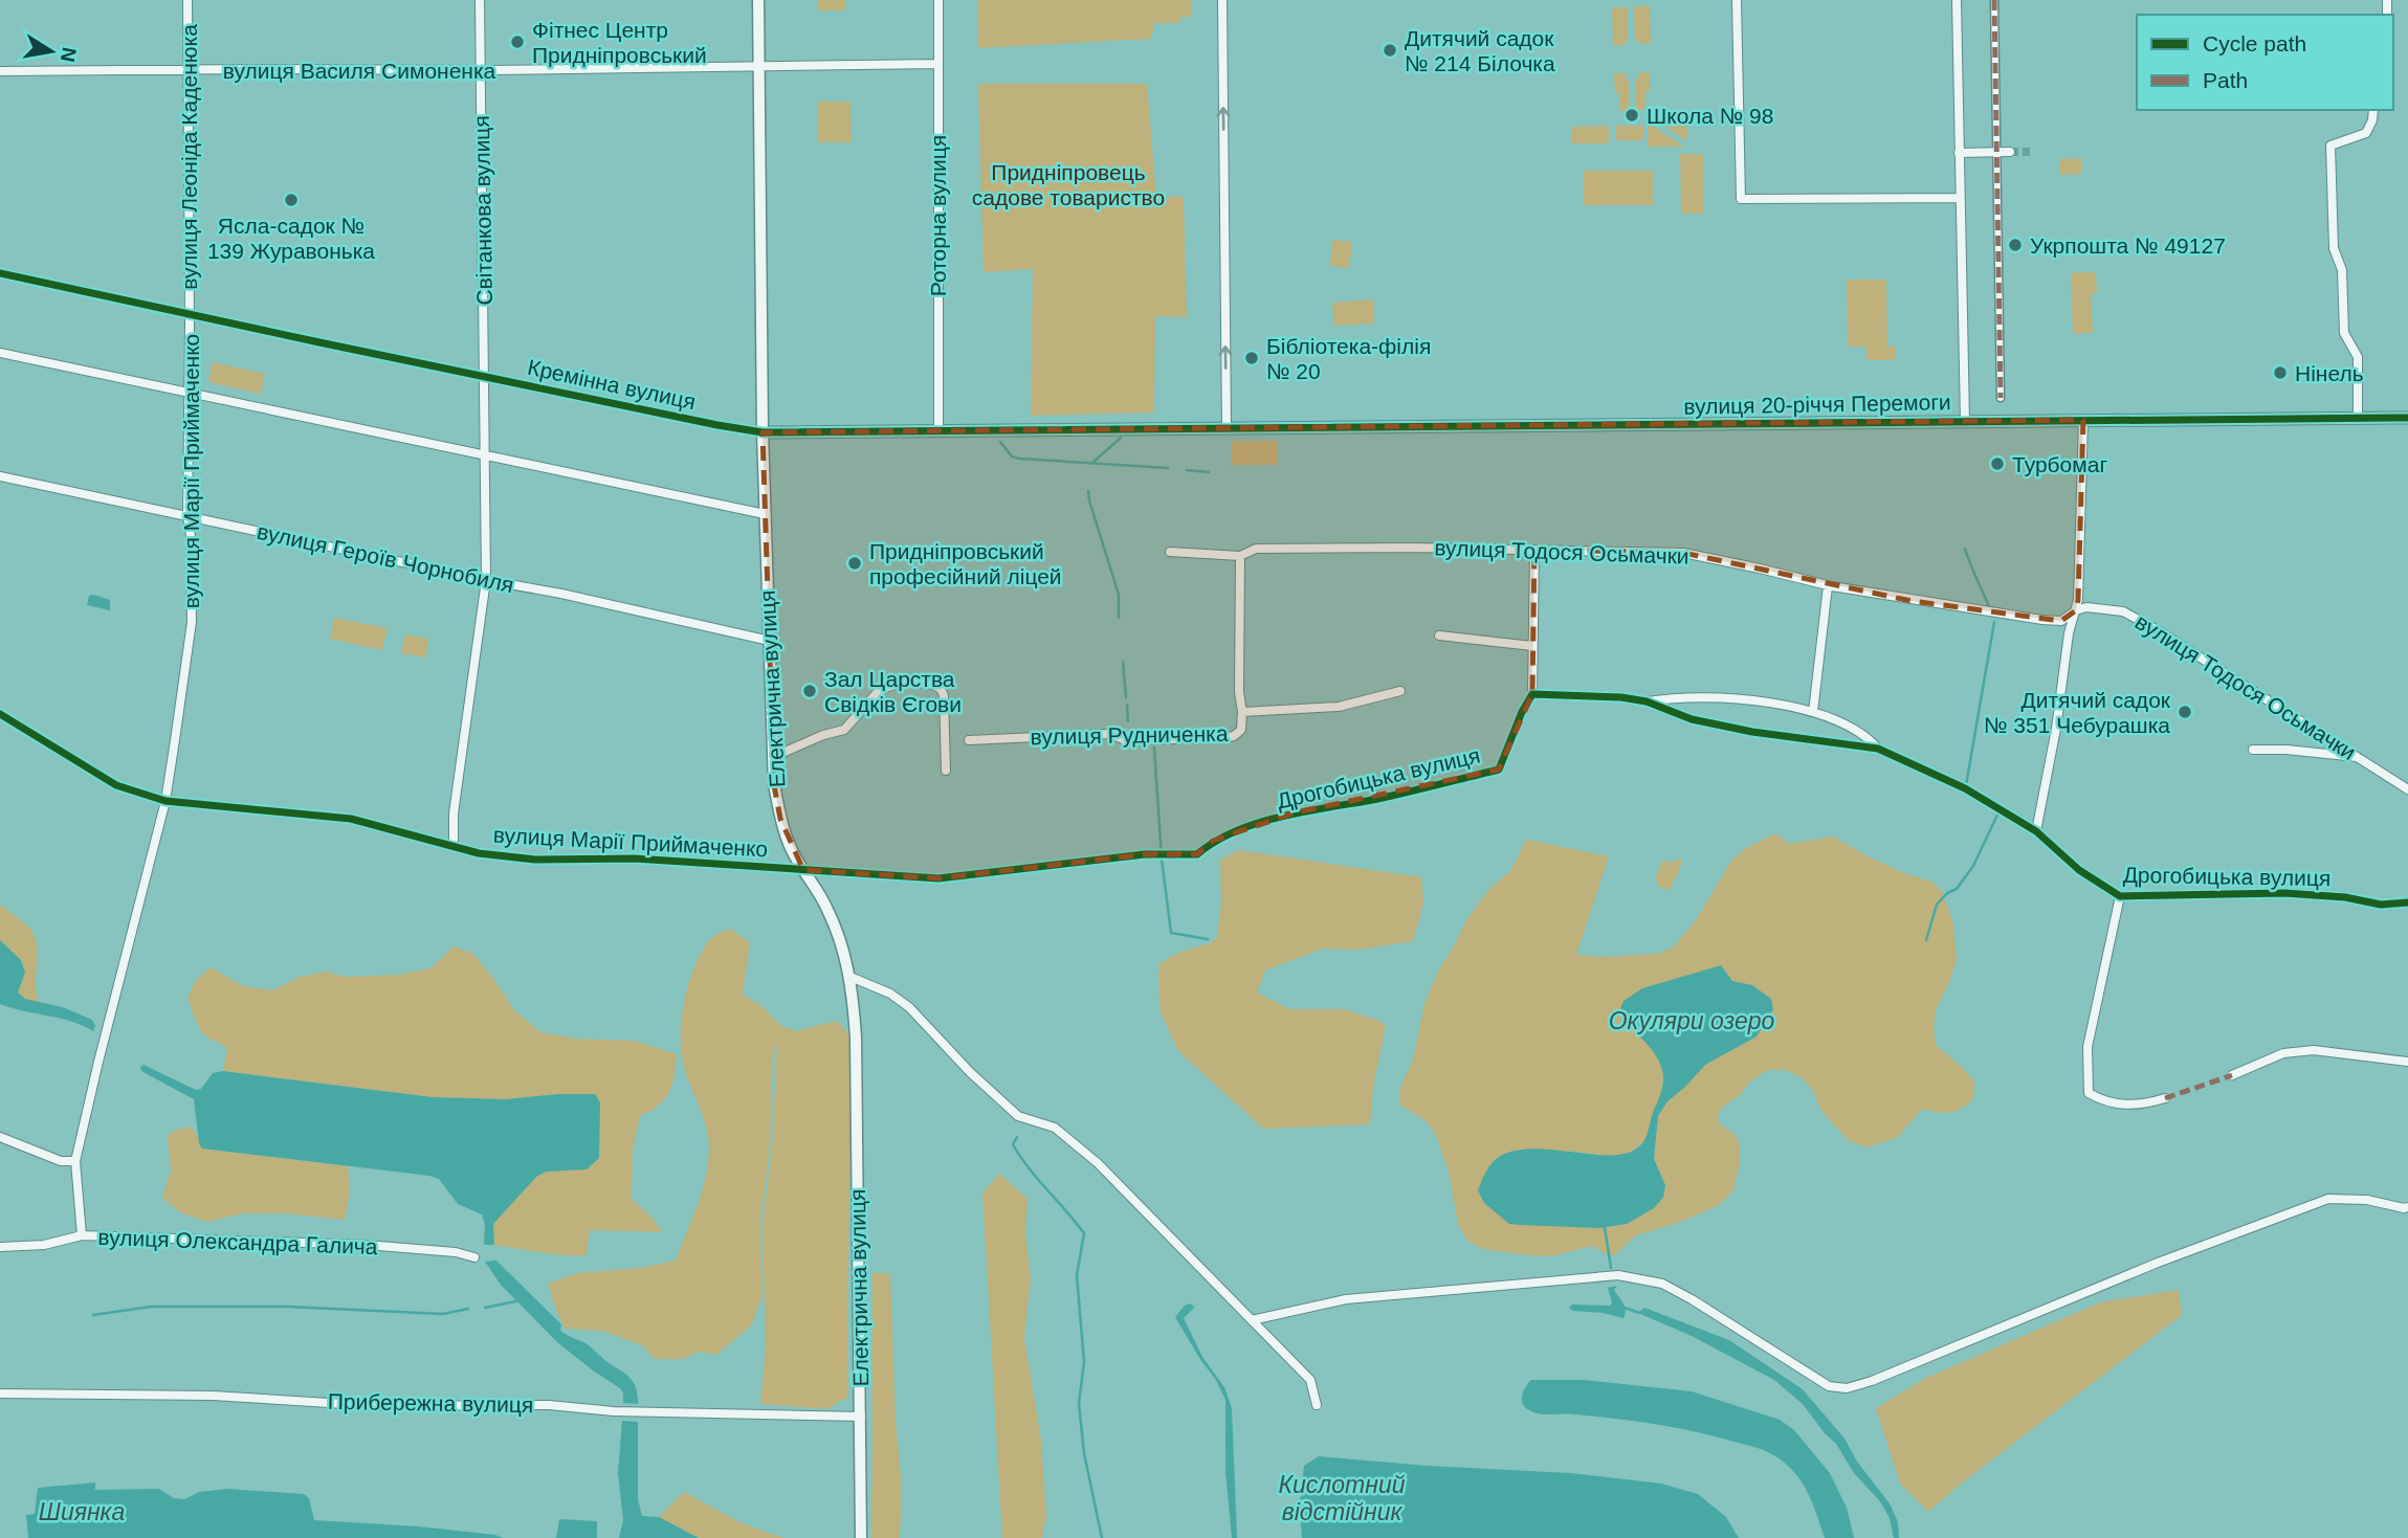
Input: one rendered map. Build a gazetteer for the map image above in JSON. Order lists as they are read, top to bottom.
{
  "streets": {
    "street": [
      "вулиця Василя Симоненка",
      "вулиця Леоніда Каденюка",
      "Світанкова вулиця",
      "Роторна вулиця",
      "Кремінна вулиця",
      "вулиця 20-річчя Перемоги",
      "вулиця Марії Приймаченко",
      "вулиця Тодося Осьмачки",
      "вулиця Героїв Чорнобиля",
      "Електрична вулиця",
      "вулиця Рудниченка",
      "Дрогобицька вулиця",
      "вулиця Олександра Галича",
      "Прибережна вулиця"
    ]
  },
  "crossings": [
    ["вулиця Василя Симоненка", "вулиця Леоніда Каденюка"],
    ["вулиця Василя Симоненка", "Світанкова вулиця"],
    ["вулиця Василя Симоненка", "Роторна вулиця"],
    ["вулиця Василя Симоненка", "Електрична вулиця"],
    ["вулиця Леоніда Каденюка", "Кремінна вулиця"],
    ["вулиця Леоніда Каденюка", "вулиця Марії Приймаченко"],
    ["Світанкова вулиця", "Кремінна вулиця"],
    ["Світанкова вулиця", "вулиця Марії Приймаченко"],
    ["Світанкова вулиця", "вулиця Героїв Чорнобиля"],
    ["Роторна вулиця", "Кремінна вулиця"],
    ["Кремінна вулиця", "вулиця 20-річчя Перемоги"],
    ["Кремінна вулиця", "вулиця Марії Приймаченко"],
    ["Кремінна вулиця", "Електрична вулиця"],
    ["вулиця Марії Приймаченко", "вулиця Героїв Чорнобиля"],
    ["вулиця Марії Приймаченко", "Електрична вулиця"],
    ["вулиця Марії Приймаченко", "Дрогобицька вулиця"],
    ["вулиця Марії Приймаченко", "вулиця Олександра Галича"],
    ["вулиця Героїв Чорнобиля", "Електрична вулиця"],
    ["Електрична вулиця", "Дрогобицька вулиця"],
    ["Електрична вулиця", "Прибережна вулиця"]
  ],
  "water": ["Окуляри озеро", "Кислотний відстійник", "Шиянка"],
  "parks": ["Придніпровець садове товариство"],
  "places": [
    "Фітнес Центр Придніпровський",
    "Дитячий садок № 214 Білочка",
    "Школа № 98",
    "Ясла-садок № 139 Журавонька",
    "Укрпошта № 49127",
    "Бібліотека-філія № 20",
    "Нінель",
    "Турбомаг",
    "Придніпровський професійний ліцей",
    "Зал Царства Свідків Єгови",
    "Дитячий садок № 351 Чебурашка"
  ],
  "legend": ["Cycle path", "Path"],
  "north": "right"
}
